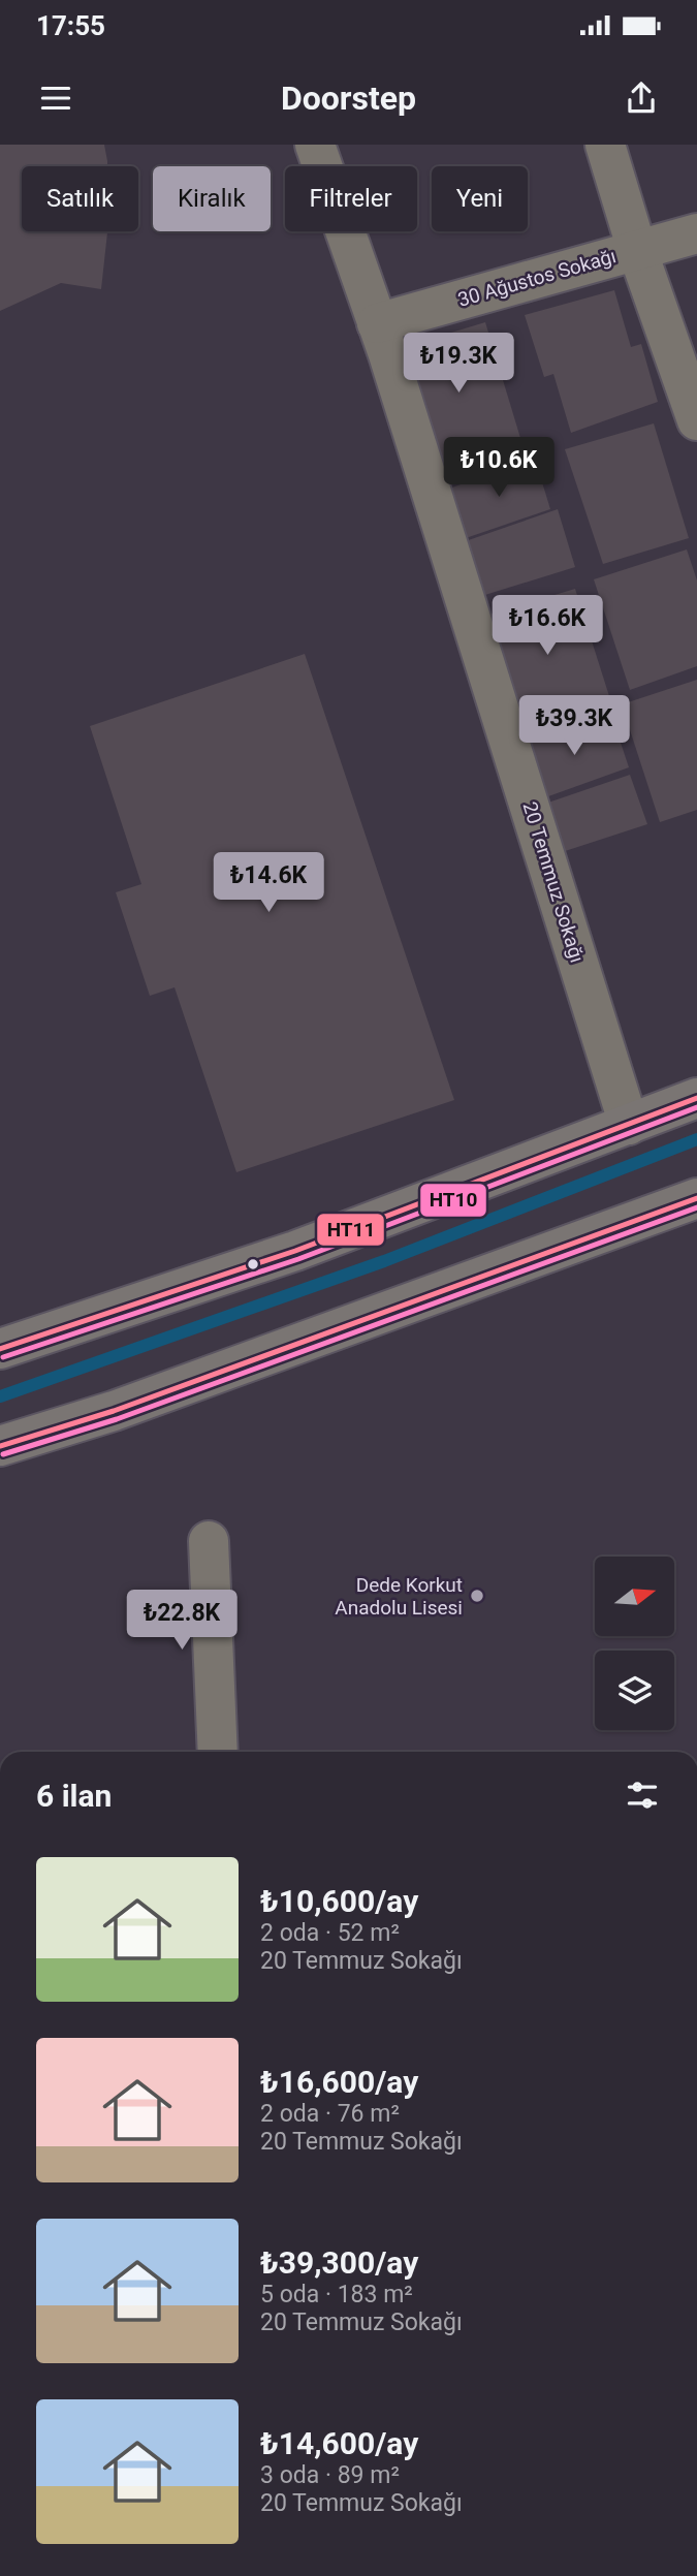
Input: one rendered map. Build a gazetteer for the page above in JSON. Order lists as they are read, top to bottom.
{
  "streets": {
    "street": ["30 Ağustos Sokağı", "20 Temmuz Sokağı"]
  },
  "crossings": [
    ["30 Ağustos Sokağı", "20 Temmuz Sokağı"]
  ],
  "places": ["Dede Korkut Anadolu Lisesi"],
  "lines": ["transit line HT11", "transit line HT10"],
  "north": "right",
  "page": {
    "status": "17:55",
    "header": "Doorstep",
    "chip": [
      "Satılık",
      "Kiralık",
      "Filtreler",
      "Yeni"
    ],
    "price": [
      "₺19.3K",
      "₺10.6K",
      "₺16.6K",
      "₺39.3K",
      "₺14.6K",
      "₺22.8K"
    ],
    "heading": "6 ilan",
    "list": [
      {
        "name": "₺10,600/ay",
        "note": "2 oda · 52 m² · 20 Temmuz Sokağı"
      },
      {
        "name": "₺16,600/ay",
        "note": "2 oda · 76 m² · 20 Temmuz Sokağı"
      },
      {
        "name": "₺39,300/ay",
        "note": "5 oda · 183 m² · 20 Temmuz Sokağı"
      },
      {
        "name": "₺14,600/ay",
        "note": "3 oda · 89 m² · 20 Temmuz Sokağı"
      }
    ]
  }
}
